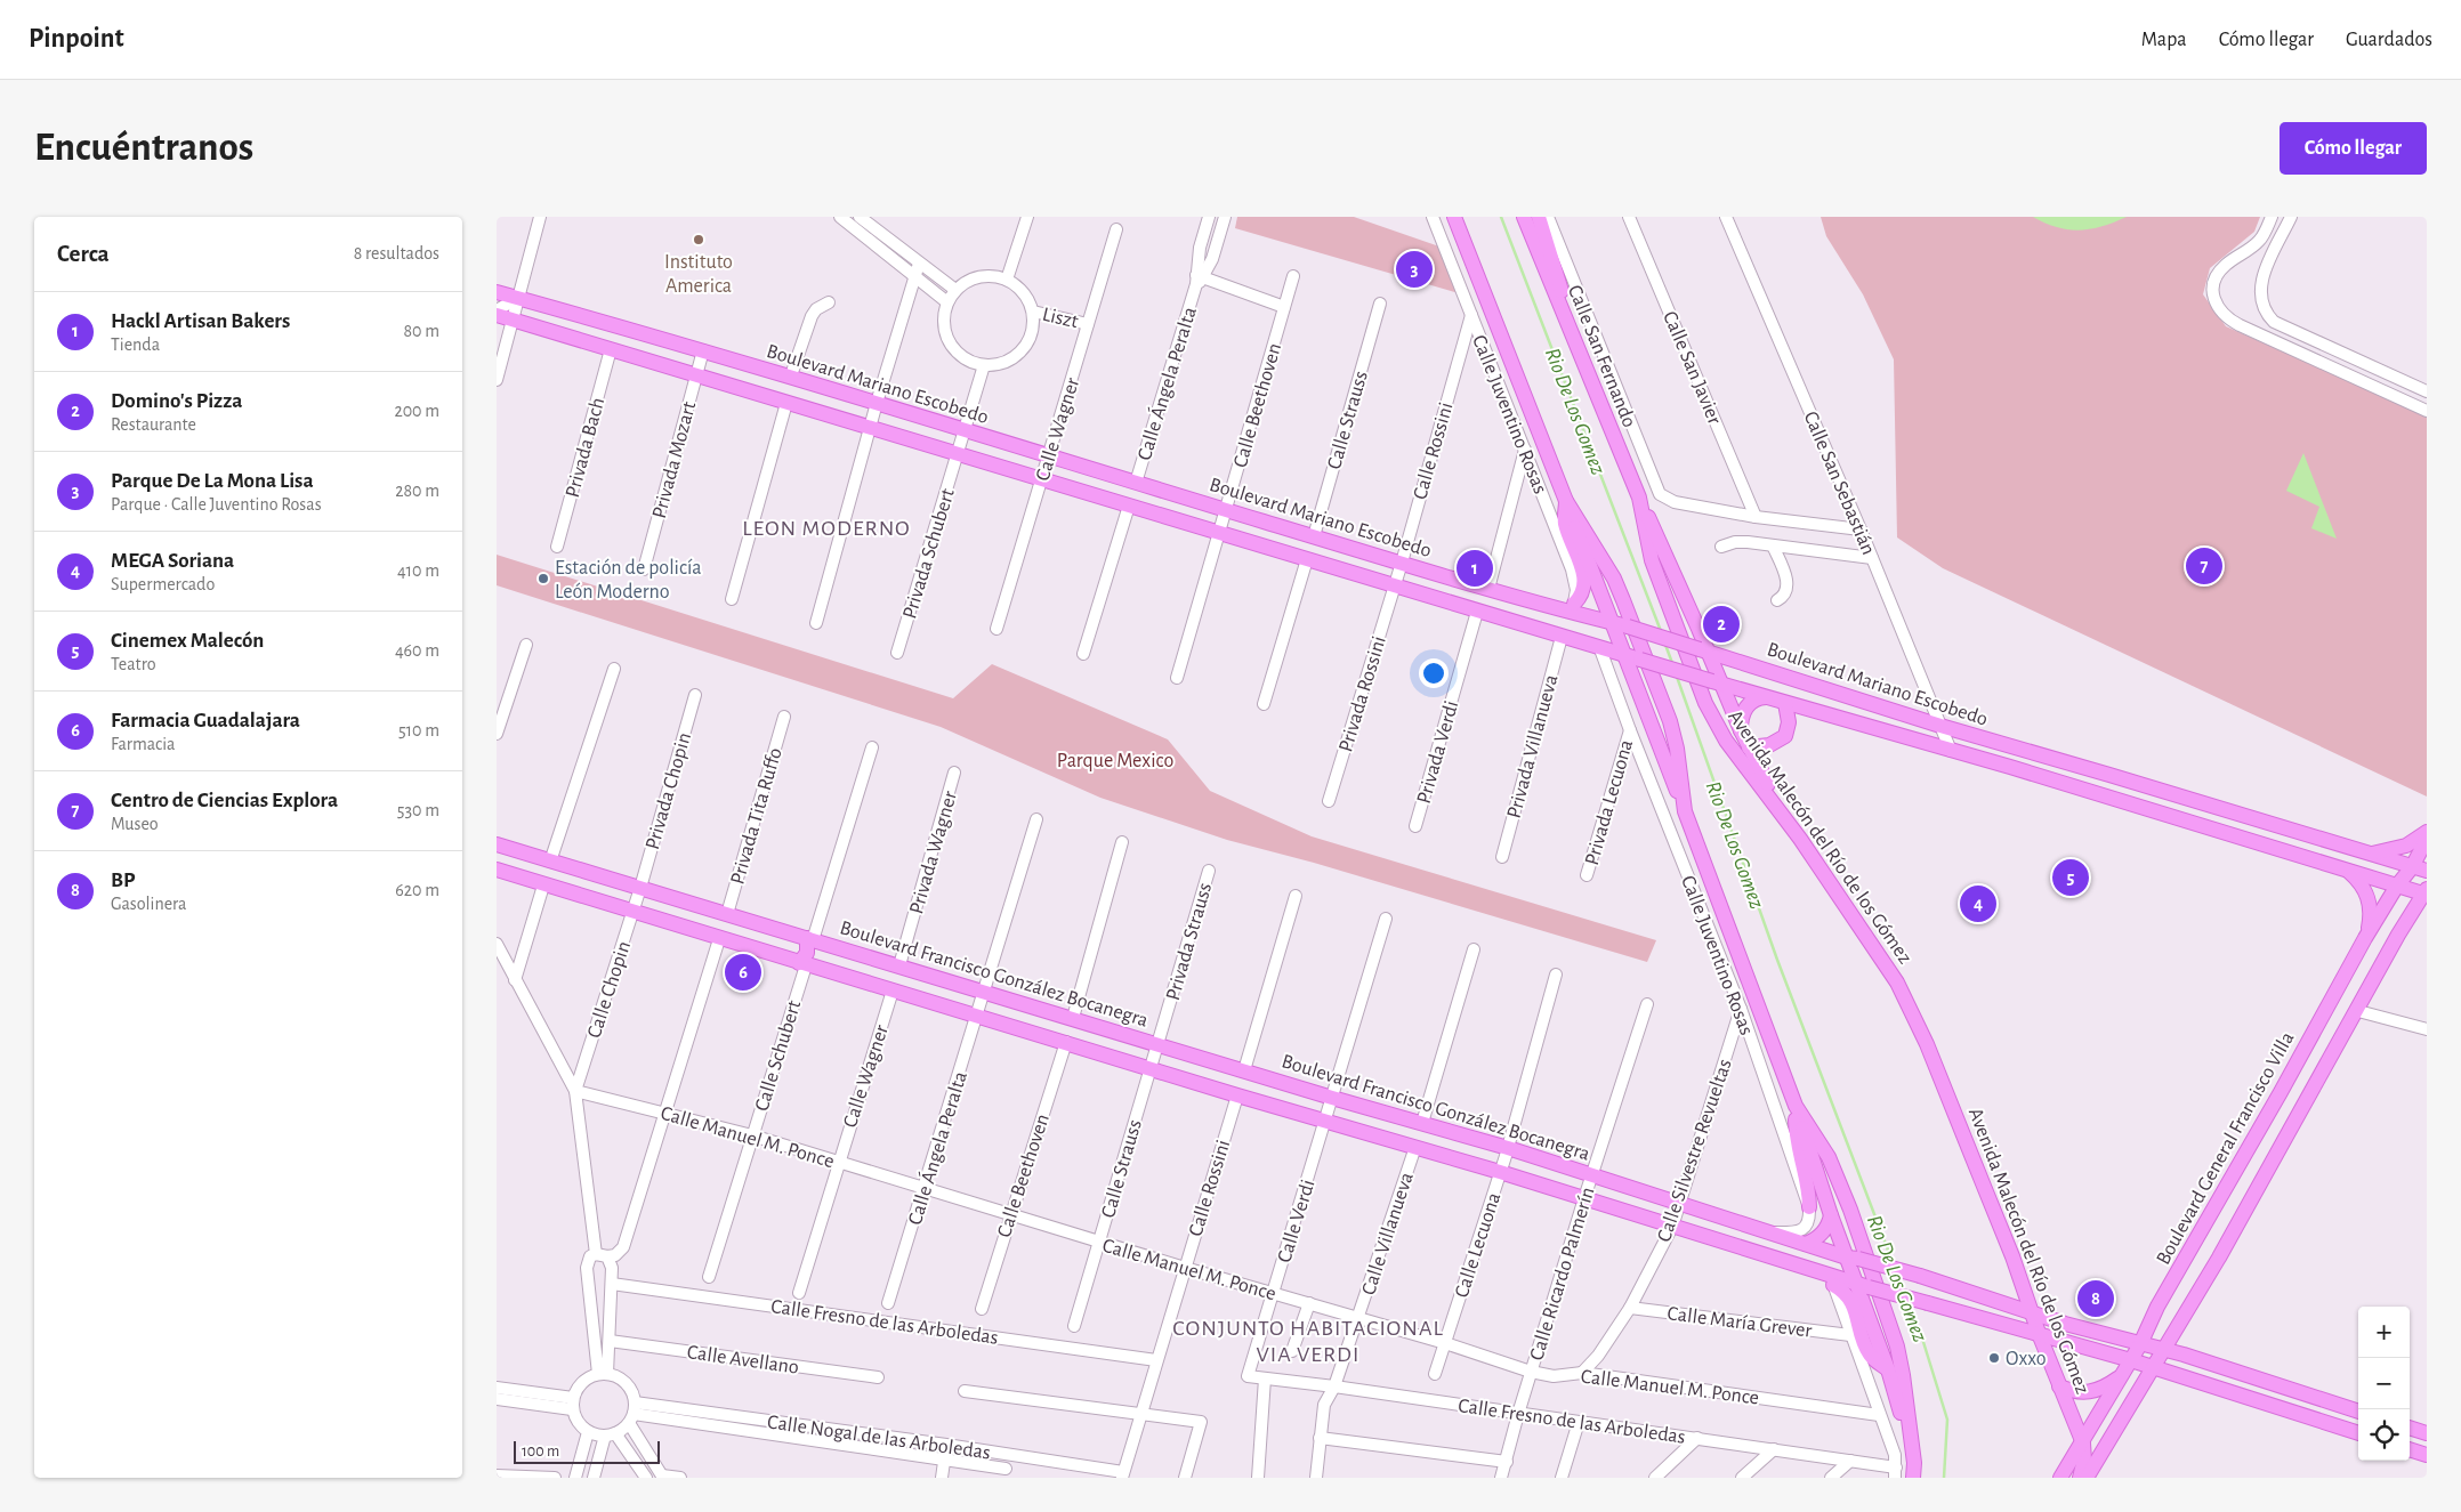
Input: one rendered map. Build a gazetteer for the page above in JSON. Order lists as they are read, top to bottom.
{
  "streets": {
    "main road": [
      "Boulevard Mariano Escobedo",
      "Avenida Malecón del Río de los Gómez",
      "Boulevard Francisco González Bocanegra",
      "Boulevard General Francisco Villa"
    ],
    "street": [
      "Liszt",
      "Calle San Fernando",
      "Calle San Javier",
      "Calle Ángela Peralta",
      "Calle Beethoven",
      "Calle Juventino Rosas",
      "Calle Strauss",
      "Calle Wagner",
      "Privada Bach",
      "Calle Rossini",
      "Privada Mozart",
      "Calle San Sebastián",
      "Privada Schubert",
      "Privada Rossini",
      "Privada Villanueva",
      "Privada Verdi",
      "Privada Chopin",
      "Privada Lecuona",
      "Privada Tita Ruffo",
      "Privada Wagner",
      "Privada Strauss",
      "Calle Chopin",
      "Calle Schubert",
      "Calle Manuel M. Ponce",
      "Calle Silvestre Revueltas",
      "Calle Verdi",
      "Calle Villanueva",
      "Calle Lecuona",
      "Calle Ricardo Palmerín",
      "Calle Fresno de las Arboledas",
      "Calle María Grever",
      "Calle Avellano",
      "Calle Nogal de las Arboledas"
    ]
  },
  "crossings": [
    ["Liszt", "Calle Wagner"],
    ["Calle San Fernando", "Calle San Javier"],
    ["Boulevard Mariano Escobedo", "Calle Ángela Peralta"],
    ["Boulevard Mariano Escobedo", "Calle Beethoven"],
    ["Boulevard Mariano Escobedo", "Calle Juventino Rosas"],
    ["Boulevard Mariano Escobedo", "Calle Strauss"],
    ["Boulevard Mariano Escobedo", "Calle Wagner"],
    ["Boulevard Mariano Escobedo", "Privada Bach"],
    ["Boulevard Mariano Escobedo", "Calle Rossini"],
    ["Boulevard Mariano Escobedo", "Privada Mozart"],
    ["Boulevard Mariano Escobedo", "Calle San Sebastián"],
    ["Boulevard Mariano Escobedo", "Privada Schubert"],
    ["Boulevard Mariano Escobedo", "Privada Rossini"],
    ["Boulevard Mariano Escobedo", "Privada Villanueva"],
    ["Boulevard Mariano Escobedo", "Privada Verdi"],
    ["Boulevard Mariano Escobedo", "Boulevard General Francisco Villa"],
    ["Calle Ángela Peralta", "Boulevard Francisco González Bocanegra"],
    ["Calle Ángela Peralta", "Calle Manuel M. Ponce"],
    ["Calle Beethoven", "Calle Manuel M. Ponce"],
    ["Calle Juventino Rosas", "Calle Rossini"],
    ["Calle Juventino Rosas", "Privada Lecuona"],
    ["Calle Juventino Rosas", "Calle Silvestre Revueltas"],
    ["Calle Strauss", "Privada Strauss"],
    ["Calle Strauss", "Boulevard Francisco González Bocanegra"],
    ["Calle Strauss", "Calle Manuel M. Ponce"],
    ["Calle Wagner", "Calle Manuel M. Ponce"],
    ["Calle Rossini", "Privada Rossini"],
    ["Calle Rossini", "Calle Manuel M. Ponce"],
    ["Calle Rossini", "Calle Fresno de las Arboledas"],
    ["Calle Rossini", "Calle Nogal de las Arboledas"],
    ["Privada Chopin", "Boulevard Francisco González Bocanegra"],
    ["Privada Chopin", "Calle Chopin"],
    ["Privada Tita Ruffo", "Boulevard Francisco González Bocanegra"],
    ["Avenida Malecón del Río de los Gómez", "Boulevard Francisco González Bocanegra"],
    ["Avenida Malecón del Río de los Gómez", "Boulevard General Francisco Villa"],
    ["Privada Wagner", "Boulevard Francisco González Bocanegra"],
    ["Privada Strauss", "Boulevard Francisco González Bocanegra"],
    ["Boulevard Francisco González Bocanegra", "Calle Chopin"],
    ["Boulevard Francisco González Bocanegra", "Boulevard General Francisco Villa"],
    ["Boulevard Francisco González Bocanegra", "Calle Silvestre Revueltas"],
    ["Boulevard Francisco González Bocanegra", "Calle Verdi"],
    ["Boulevard Francisco González Bocanegra", "Calle Lecuona"],
    ["Boulevard Francisco González Bocanegra", "Calle Ricardo Palmerín"],
    ["Calle Chopin", "Calle Manuel M. Ponce"],
    ["Calle Schubert", "Calle Manuel M. Ponce"],
    ["Calle Manuel M. Ponce", "Calle Silvestre Revueltas"],
    ["Calle Manuel M. Ponce", "Calle Verdi"],
    ["Calle Manuel M. Ponce", "Calle Villanueva"],
    ["Calle Manuel M. Ponce", "Calle Lecuona"],
    ["Calle Manuel M. Ponce", "Calle Ricardo Palmerín"],
    ["Calle Silvestre Revueltas", "Calle María Grever"],
    ["Calle Verdi", "Calle Fresno de las Arboledas"],
    ["Calle Villanueva", "Calle Fresno de las Arboledas"],
    ["Calle Ricardo Palmerín", "Calle Fresno de las Arboledas"]
  ],
  "districts": ["LEON MODERNO", "CONJUNTO HABITACIONAL VIA VERDI"],
  "water": ["Rio De Los Gomez"],
  "parks": ["Parque Mexico"],
  "places": ["Instituto America", "Estación de policía León Moderno", "Oxxo"],
  "scale_bar": "100 m",
  "page": {
    "header": "Pinpoint",
    "nav": ["Mapa", "Cómo llegar", "Guardados"],
    "buttons": "Cómo llegar",
    "title": "Encuéntranos",
    "heading": ["Cerca", "8 resultados"],
    "pins": [
      "3",
      "7",
      "1",
      "2",
      "5",
      "4",
      "6",
      "8"
    ],
    "list": [
      {
        "mark": "1",
        "name": "Hackl Artisan Bakers",
        "note": "Tienda",
        "value": "80 m"
      },
      {
        "mark": "2",
        "name": "Domino's Pizza",
        "note": "Restaurante",
        "value": "200 m"
      },
      {
        "mark": "3",
        "name": "Parque De La Mona Lisa",
        "note": "Parque · Calle Juventino Rosas",
        "value": "280 m"
      },
      {
        "mark": "4",
        "name": "MEGA Soriana",
        "note": "Supermercado",
        "value": "410 m"
      },
      {
        "mark": "5",
        "name": "Cinemex Malecón",
        "note": "Teatro",
        "value": "460 m"
      },
      {
        "mark": "6",
        "name": "Farmacia Guadalajara",
        "note": "Farmacia",
        "value": "510 m"
      },
      {
        "mark": "7",
        "name": "Centro de Ciencias Explora",
        "note": "Museo",
        "value": "530 m"
      },
      {
        "mark": "8",
        "name": "BP",
        "note": "Gasolinera",
        "value": "620 m"
      }
    ],
    "map_buttons": ["+", "−"],
    "scale": "100 m"
  }
}
